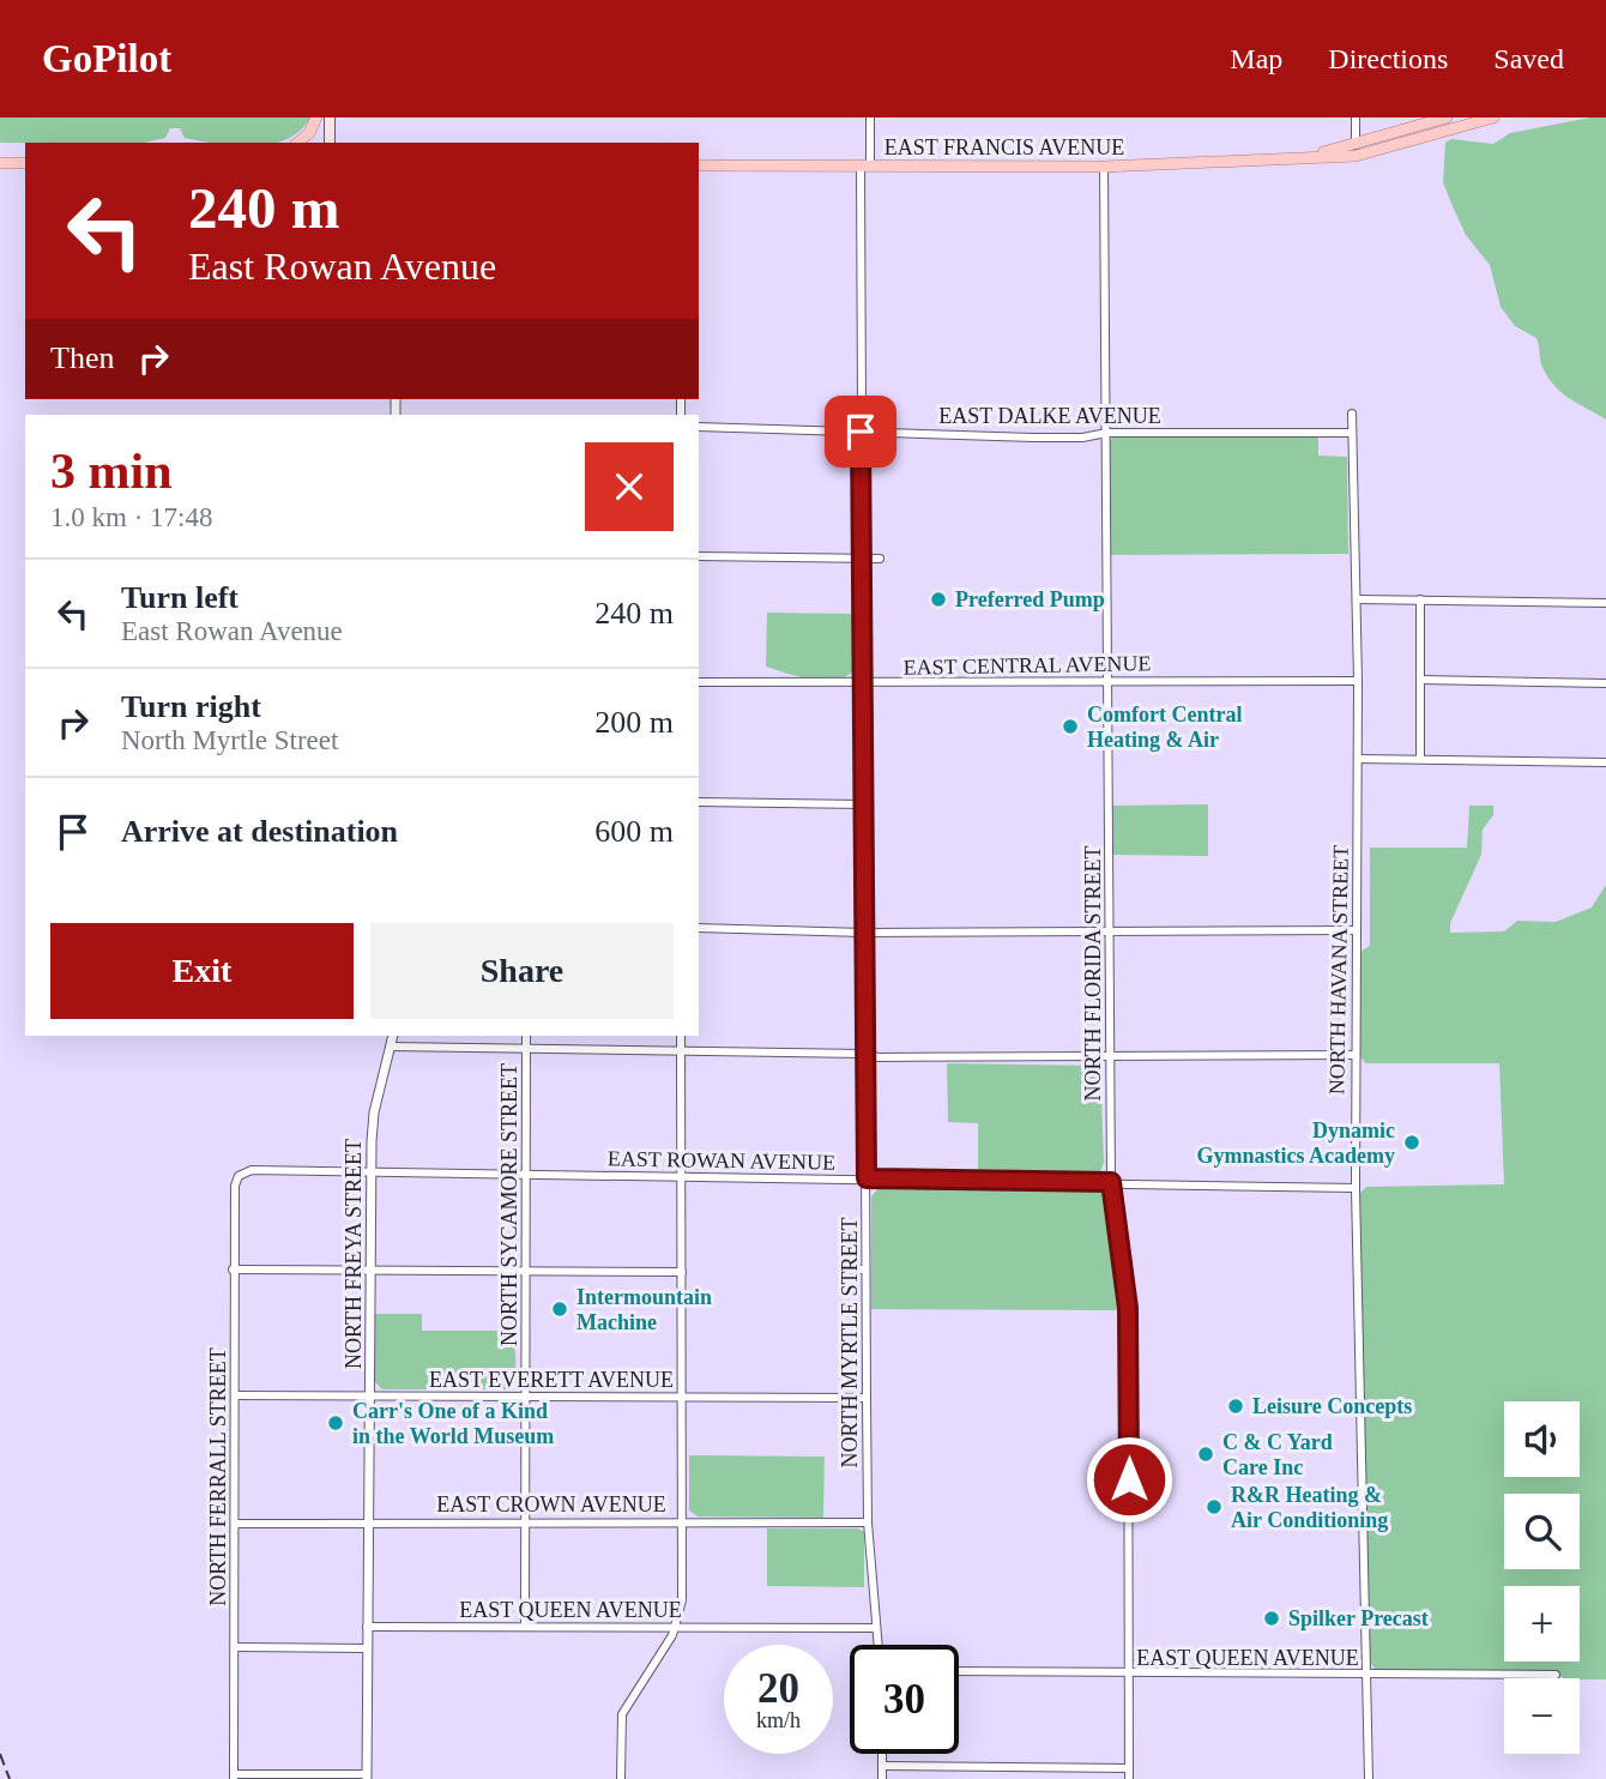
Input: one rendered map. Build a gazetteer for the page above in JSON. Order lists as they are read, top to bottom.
{
  "streets": {
    "main road": ["EAST FRANCIS AVENUE"],
    "street": [
      "EAST DALKE AVENUE",
      "EAST CENTRAL AVENUE",
      "NORTH HAVANA STREET",
      "NORTH FLORIDA STREET",
      "EAST ROWAN AVENUE",
      "NORTH SYCAMORE STREET",
      "NORTH FREYA STREET",
      "NORTH MYRTLE STREET",
      "EAST EVERETT AVENUE",
      "NORTH FERRALL STREET",
      "EAST CROWN AVENUE",
      "EAST QUEEN AVENUE"
    ]
  },
  "crossings": [
    ["EAST FRANCIS AVENUE", "NORTH FLORIDA STREET"],
    ["EAST FRANCIS AVENUE", "NORTH MYRTLE STREET"],
    ["EAST DALKE AVENUE", "NORTH HAVANA STREET"],
    ["EAST DALKE AVENUE", "NORTH FLORIDA STREET"],
    ["EAST DALKE AVENUE", "NORTH MYRTLE STREET"],
    ["EAST CENTRAL AVENUE", "NORTH HAVANA STREET"],
    ["EAST CENTRAL AVENUE", "NORTH FLORIDA STREET"],
    ["EAST CENTRAL AVENUE", "NORTH MYRTLE STREET"],
    ["NORTH HAVANA STREET", "EAST ROWAN AVENUE"],
    ["NORTH HAVANA STREET", "EAST QUEEN AVENUE"],
    ["NORTH FLORIDA STREET", "EAST ROWAN AVENUE"],
    ["NORTH FLORIDA STREET", "EAST QUEEN AVENUE"],
    ["EAST ROWAN AVENUE", "NORTH SYCAMORE STREET"],
    ["EAST ROWAN AVENUE", "NORTH FREYA STREET"],
    ["EAST ROWAN AVENUE", "NORTH MYRTLE STREET"],
    ["EAST ROWAN AVENUE", "NORTH FERRALL STREET"],
    ["NORTH SYCAMORE STREET", "EAST EVERETT AVENUE"],
    ["NORTH SYCAMORE STREET", "EAST CROWN AVENUE"],
    ["NORTH SYCAMORE STREET", "EAST QUEEN AVENUE"],
    ["NORTH FREYA STREET", "EAST EVERETT AVENUE"],
    ["NORTH FREYA STREET", "EAST CROWN AVENUE"],
    ["NORTH FREYA STREET", "EAST QUEEN AVENUE"],
    ["NORTH MYRTLE STREET", "EAST EVERETT AVENUE"],
    ["NORTH MYRTLE STREET", "EAST CROWN AVENUE"],
    ["NORTH MYRTLE STREET", "EAST QUEEN AVENUE"],
    ["EAST EVERETT AVENUE", "NORTH FERRALL STREET"],
    ["NORTH FERRALL STREET", "EAST CROWN AVENUE"]
  ],
  "places": [
    "Preferred Pump",
    "Comfort Central Heating & Air",
    "Dynamic Gymnastics Academy",
    "Intermountain Machine",
    "Leisure Concepts",
    "Carr's One of a Kind in the World Museum",
    "C & C Yard Care Inc",
    "R&R Heating & Air Conditioning",
    "Spilker Precast"
  ],
  "page": {
    "header": "GoPilot",
    "nav": ["Map", "Directions", "Saved"],
    "turn": ["240 m", "East Rowan Avenue"],
    "then": "Then",
    "heading": ["3 min", "1.0 km · 17:48"],
    "list": [
      {
        "name": "Turn left",
        "note": "East Rowan Avenue",
        "value": "240 m"
      },
      {
        "name": "Turn right",
        "note": "North Myrtle Street",
        "value": "200 m"
      },
      {
        "name": "Arrive at destination",
        "value": "600 m"
      }
    ],
    "buttons": ["Exit", "Share"],
    "map_buttons": ["+", "−"],
    "speed": "20 km/h",
    "limit": "30"
  }
}
